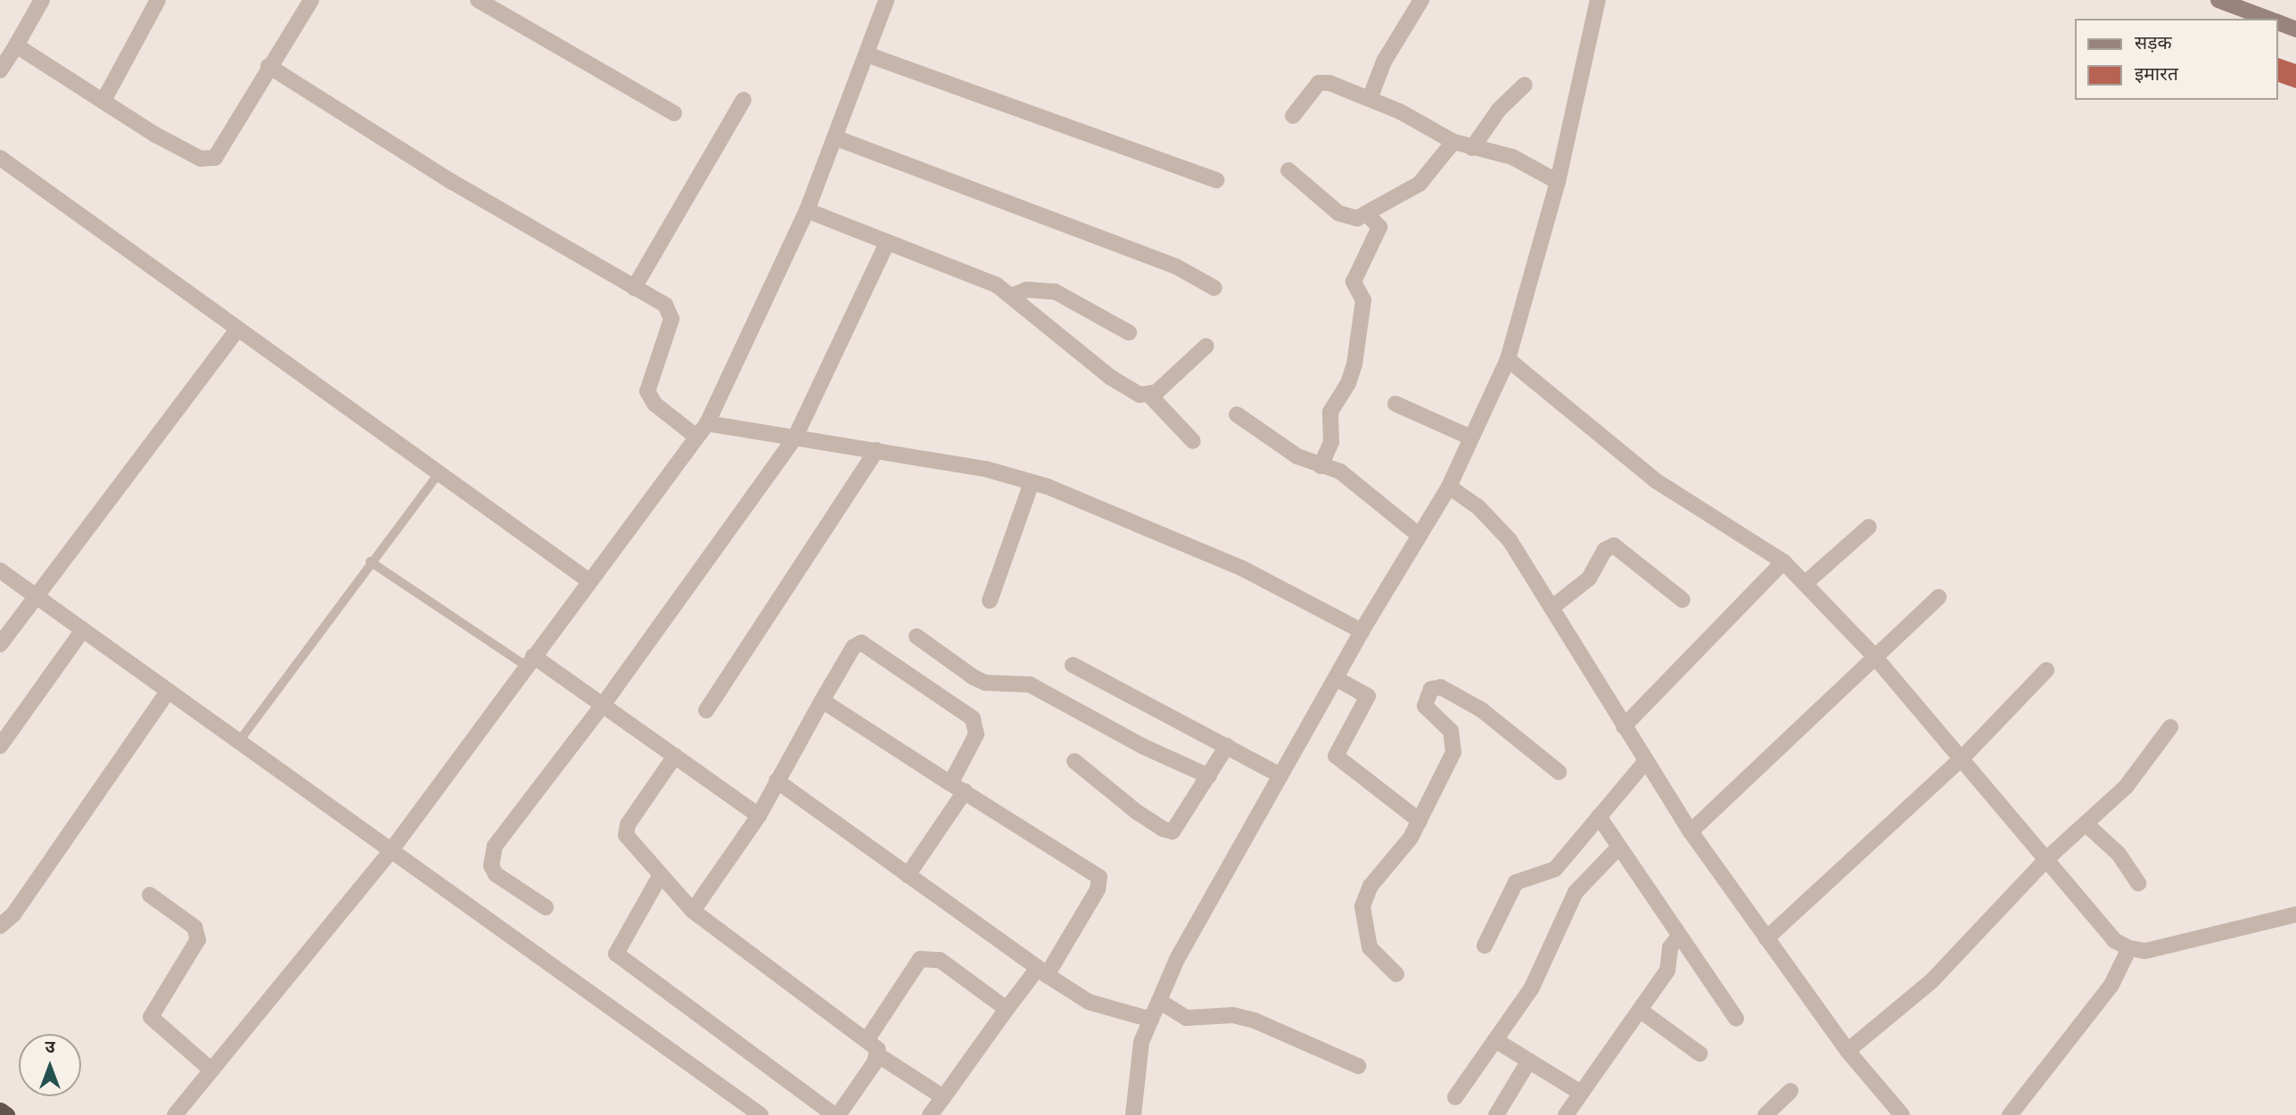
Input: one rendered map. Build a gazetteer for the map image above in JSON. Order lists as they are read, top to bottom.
{
  "legend": ["सड़क", "इमारत"],
  "north": "top"
}
